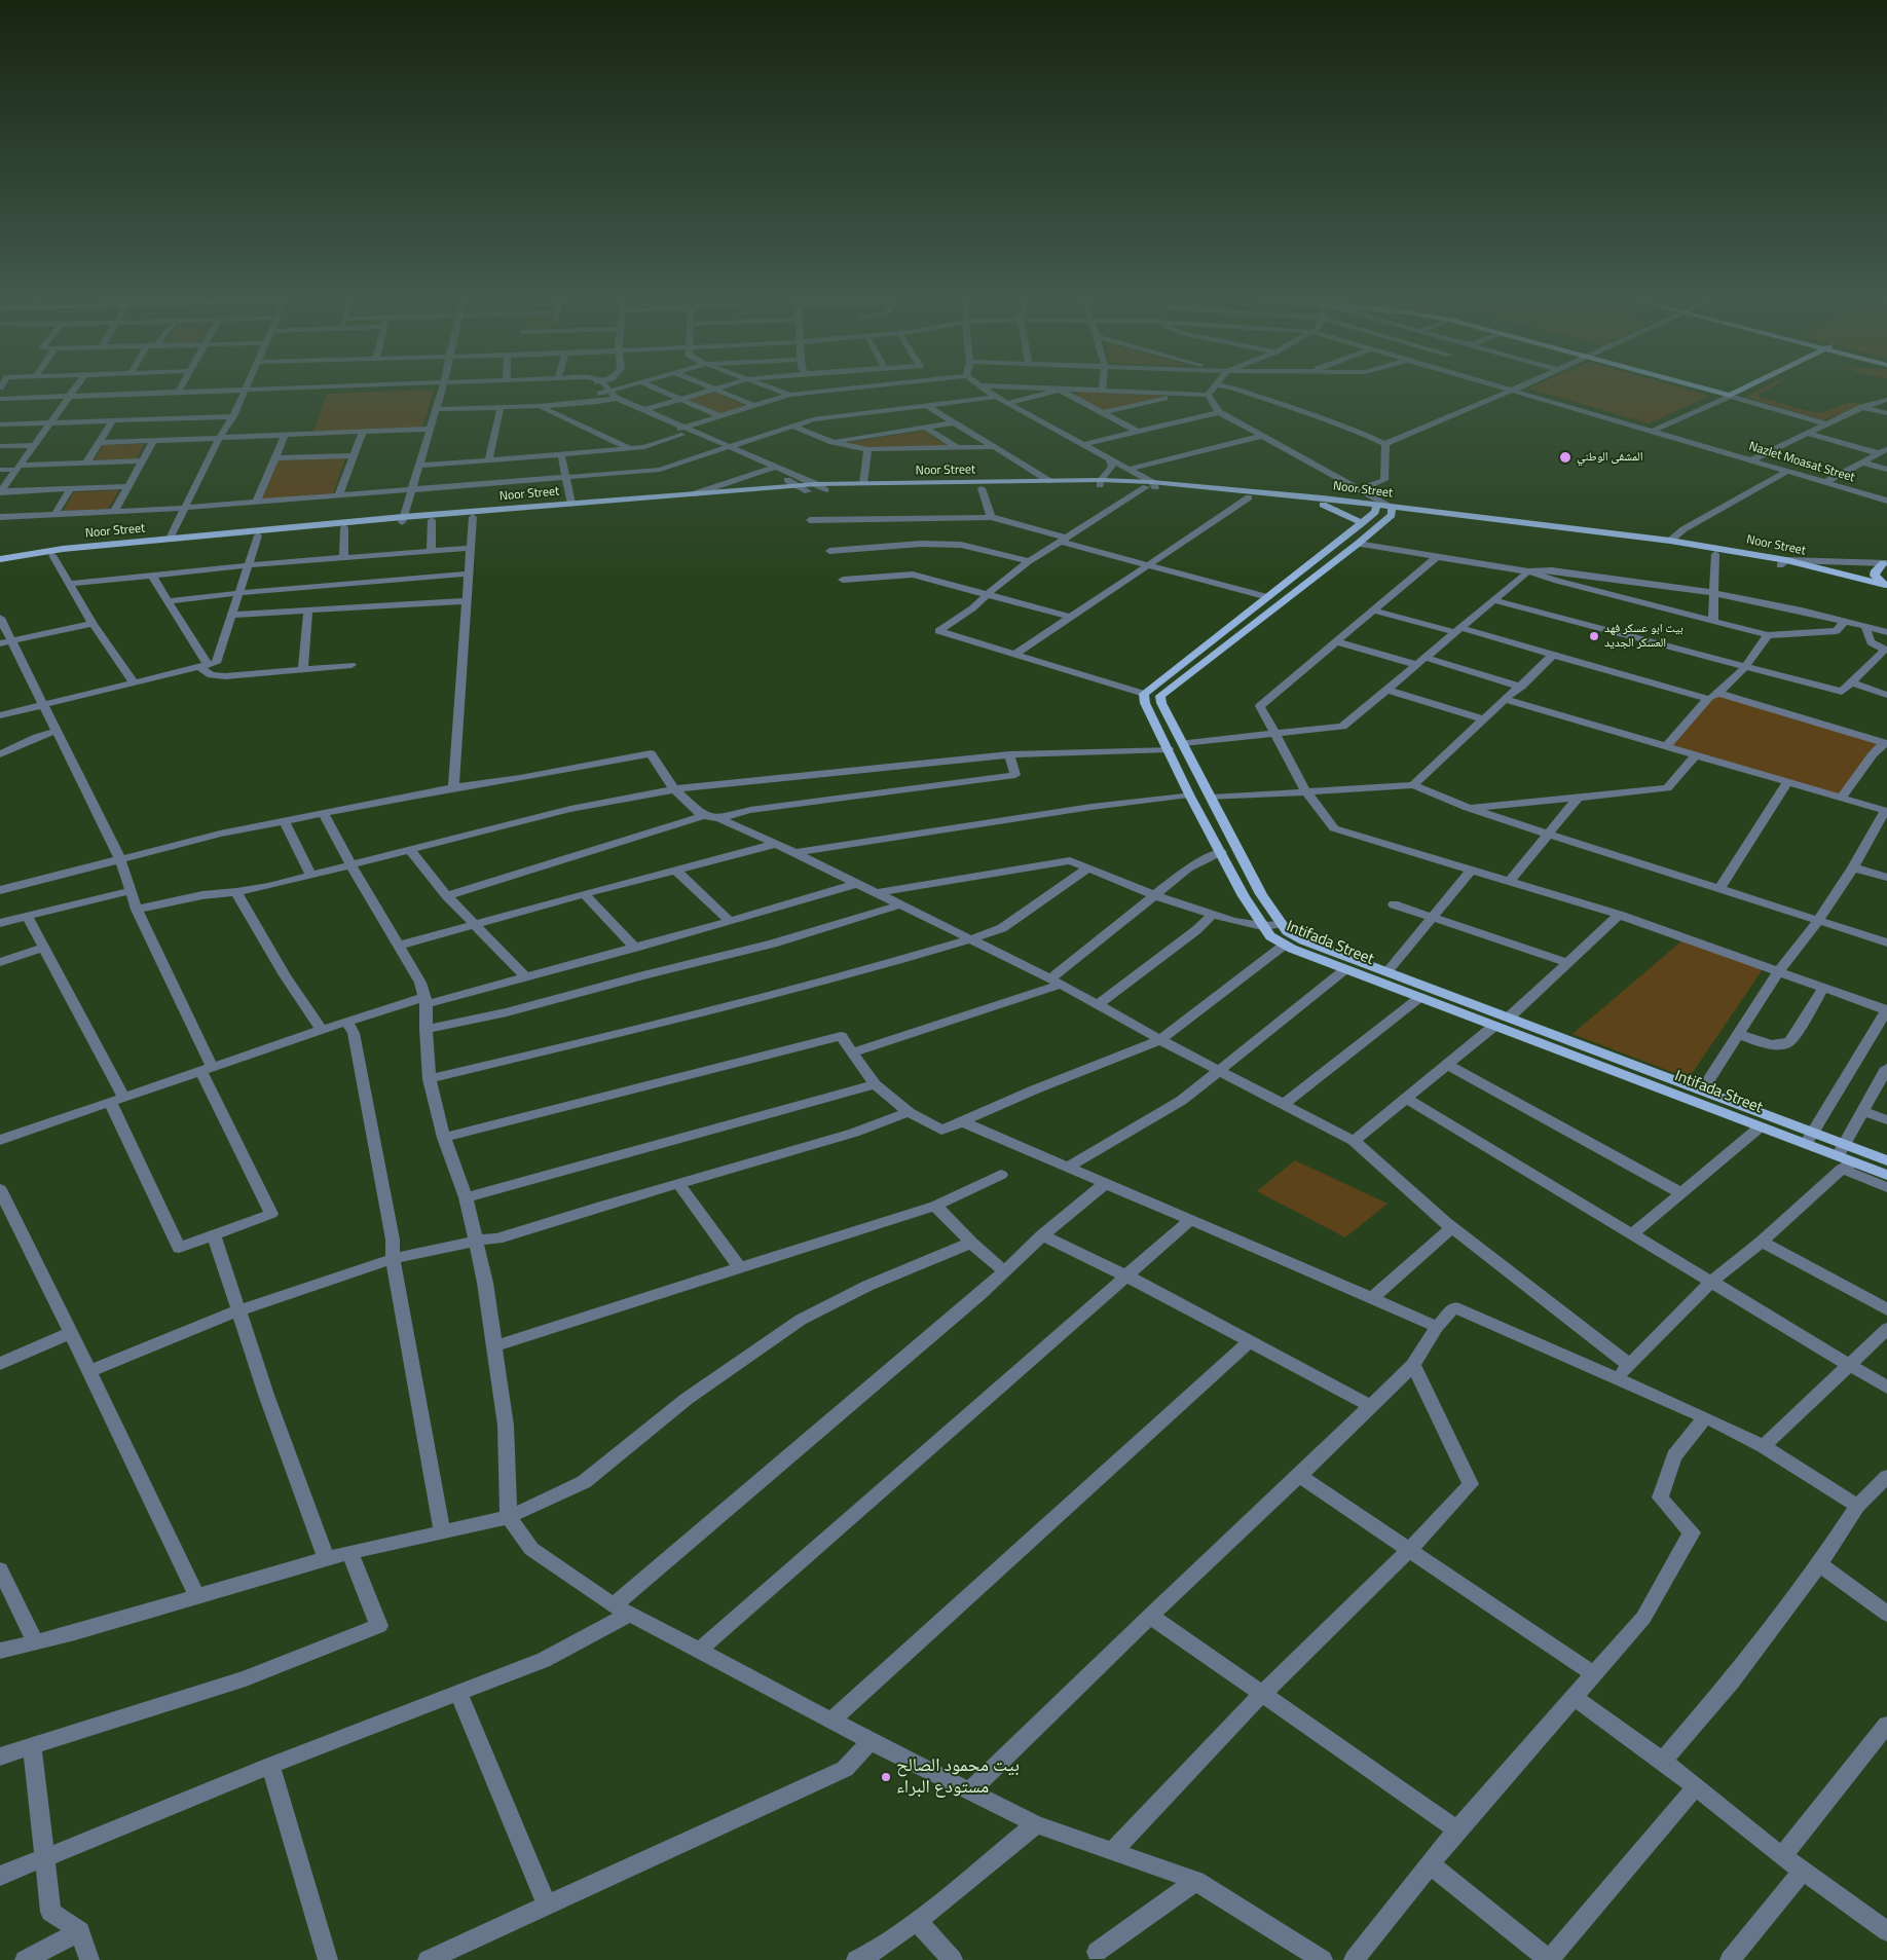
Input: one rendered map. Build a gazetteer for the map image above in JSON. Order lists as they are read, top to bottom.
{
  "streets": {
    "main road": ["Noor Street", "Intifada Street"],
    "street": ["Nazlet Moasat Street"]
  },
  "crossings": [
    ["Noor Street", "Intifada Street"]
  ],
  "places": ["المشفى الوطني", "بيت ابو عسكر فهد العسكر الجديد", "بيت محمود الصالح مستودع البراء"]
}
